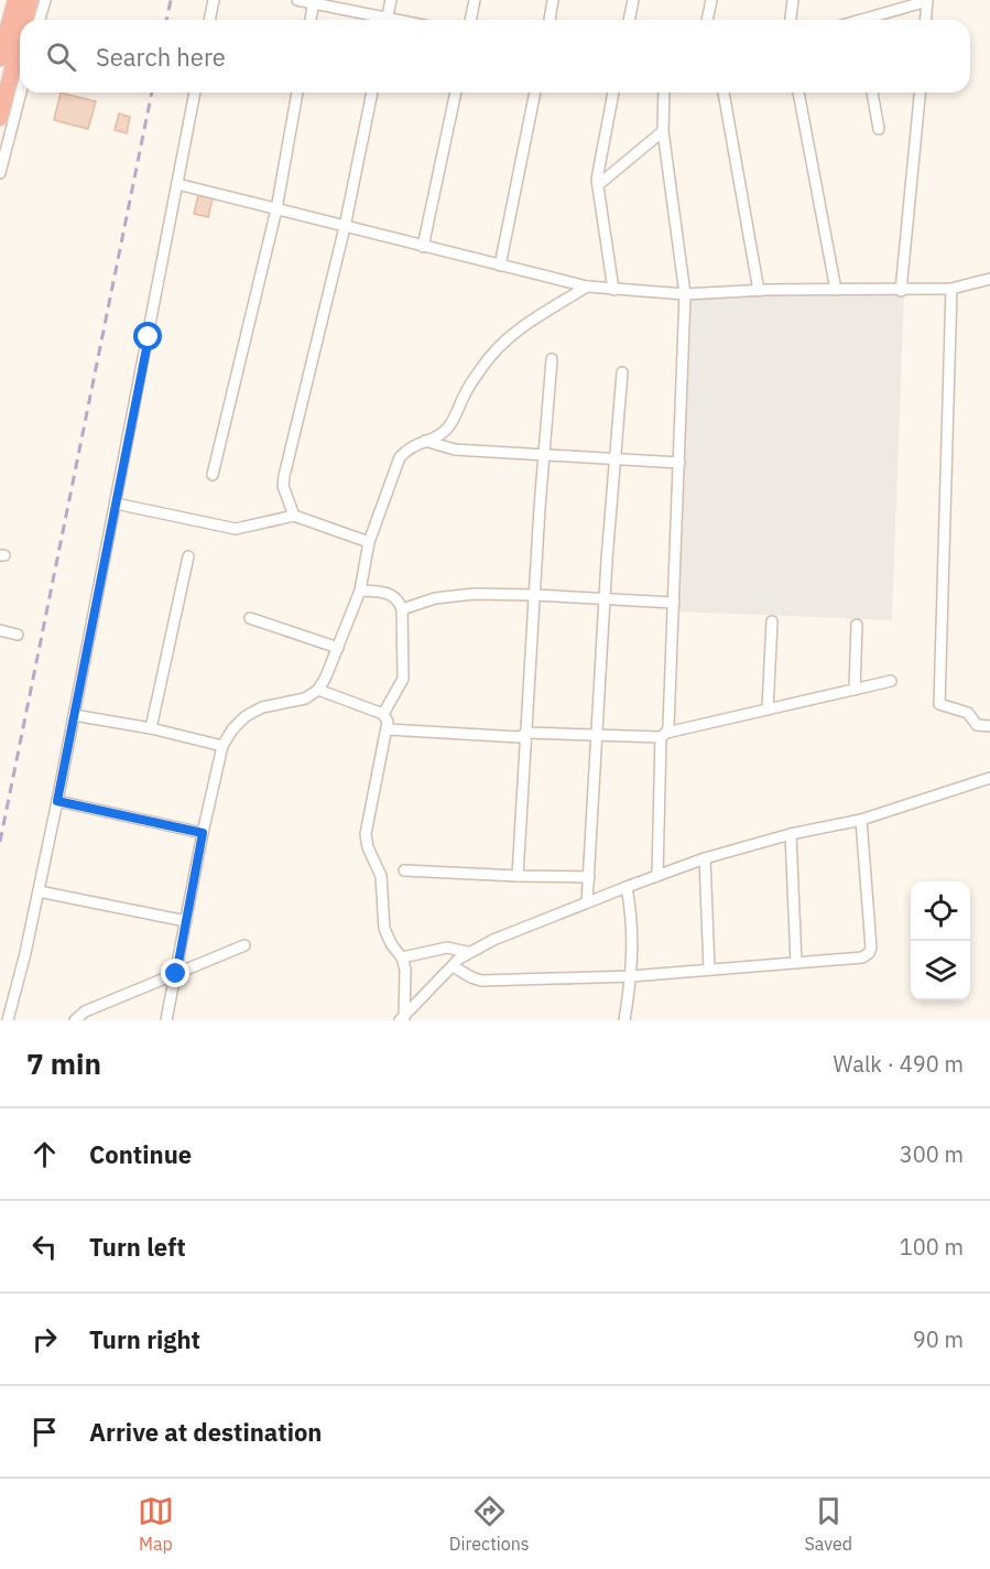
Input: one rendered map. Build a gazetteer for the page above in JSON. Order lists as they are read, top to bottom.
{
  "page": {
    "search": "Search here",
    "heading": ["7 min", "Walk · 490 m"],
    "list": [
      ["Continue", "300 m"],
      ["Turn left", "100 m"],
      ["Turn right", "90 m"],
      "Arrive at destination"
    ],
    "nav": ["Map", "Directions", "Saved"]
  }
}
